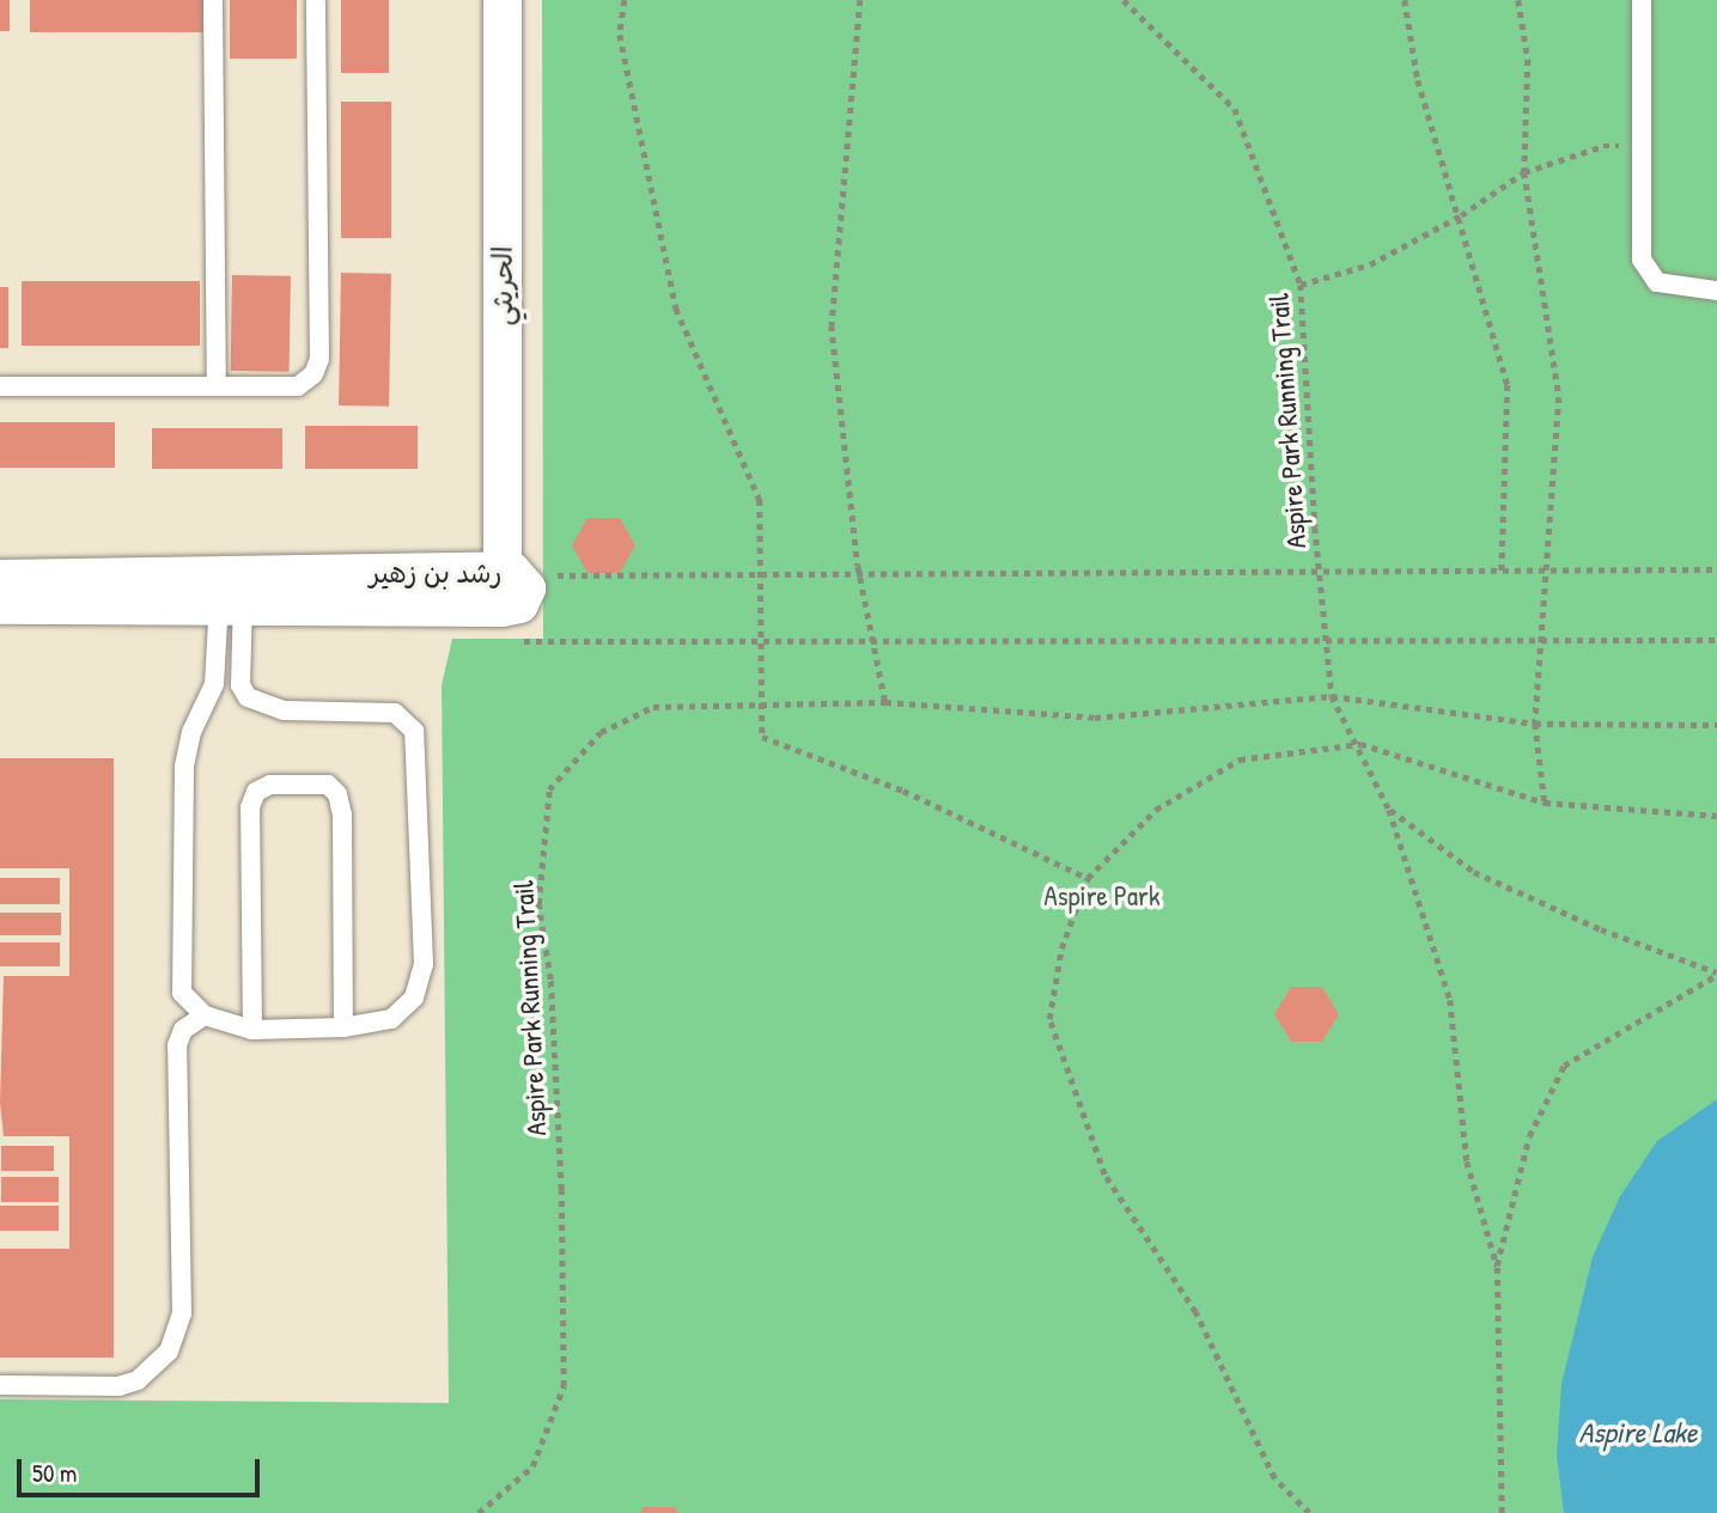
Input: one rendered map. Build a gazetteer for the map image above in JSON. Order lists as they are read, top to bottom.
{
  "streets": {
    "street": ["الحريثي", "رشد بن زهير"],
    "path": ["Aspire Park Running Trail"]
  },
  "crossings": [
    ["الحريثي", "رشد بن زهير"]
  ],
  "water": ["Aspire Lake"],
  "parks": ["Aspire Park"],
  "scale_bar": "50 m"
}
